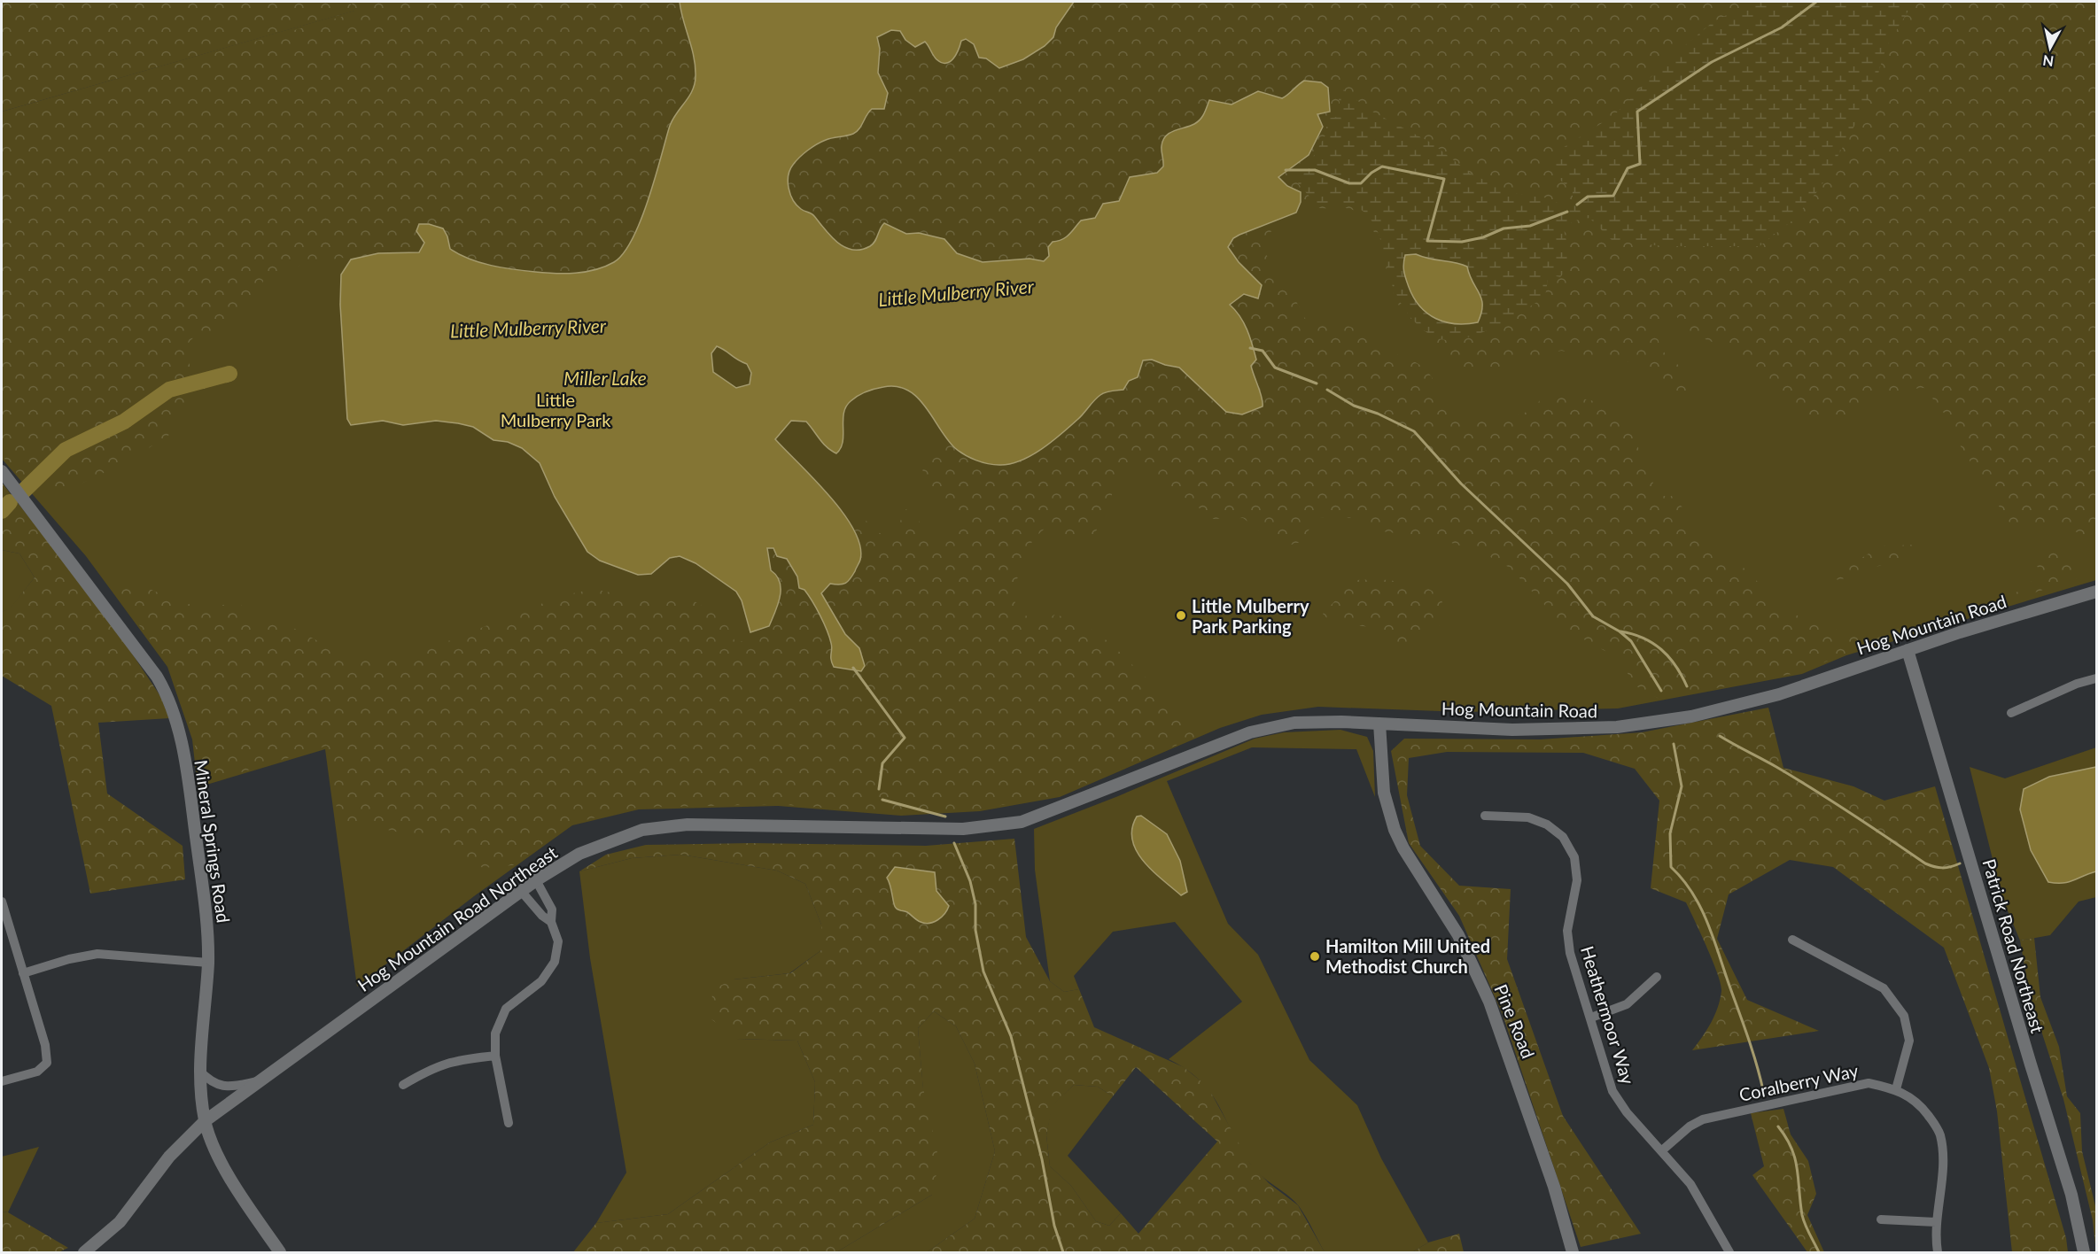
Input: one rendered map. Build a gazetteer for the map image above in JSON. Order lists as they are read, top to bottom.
{
  "streets": {
    "street": [
      "Hog Mountain Road",
      "Mineral Springs Road",
      "Hog Mountain Road Northeast",
      "Patrick Road Northeast",
      "Heathermoor Way",
      "Pine Road",
      "Coralberry Way"
    ]
  },
  "crossings": [
    ["Hog Mountain Road", "Hog Mountain Road Northeast"],
    ["Hog Mountain Road", "Patrick Road Northeast"],
    ["Hog Mountain Road", "Pine Road"],
    ["Mineral Springs Road", "Hog Mountain Road Northeast"],
    ["Heathermoor Way", "Coralberry Way"]
  ],
  "water": ["Little Mulberry River", "Miller Lake"],
  "parks": ["Little Mulberry Park"],
  "places": ["Little Mulberry Park Parking", "Hamilton Mill United Methodist Church"],
  "north": "bottom"
}
